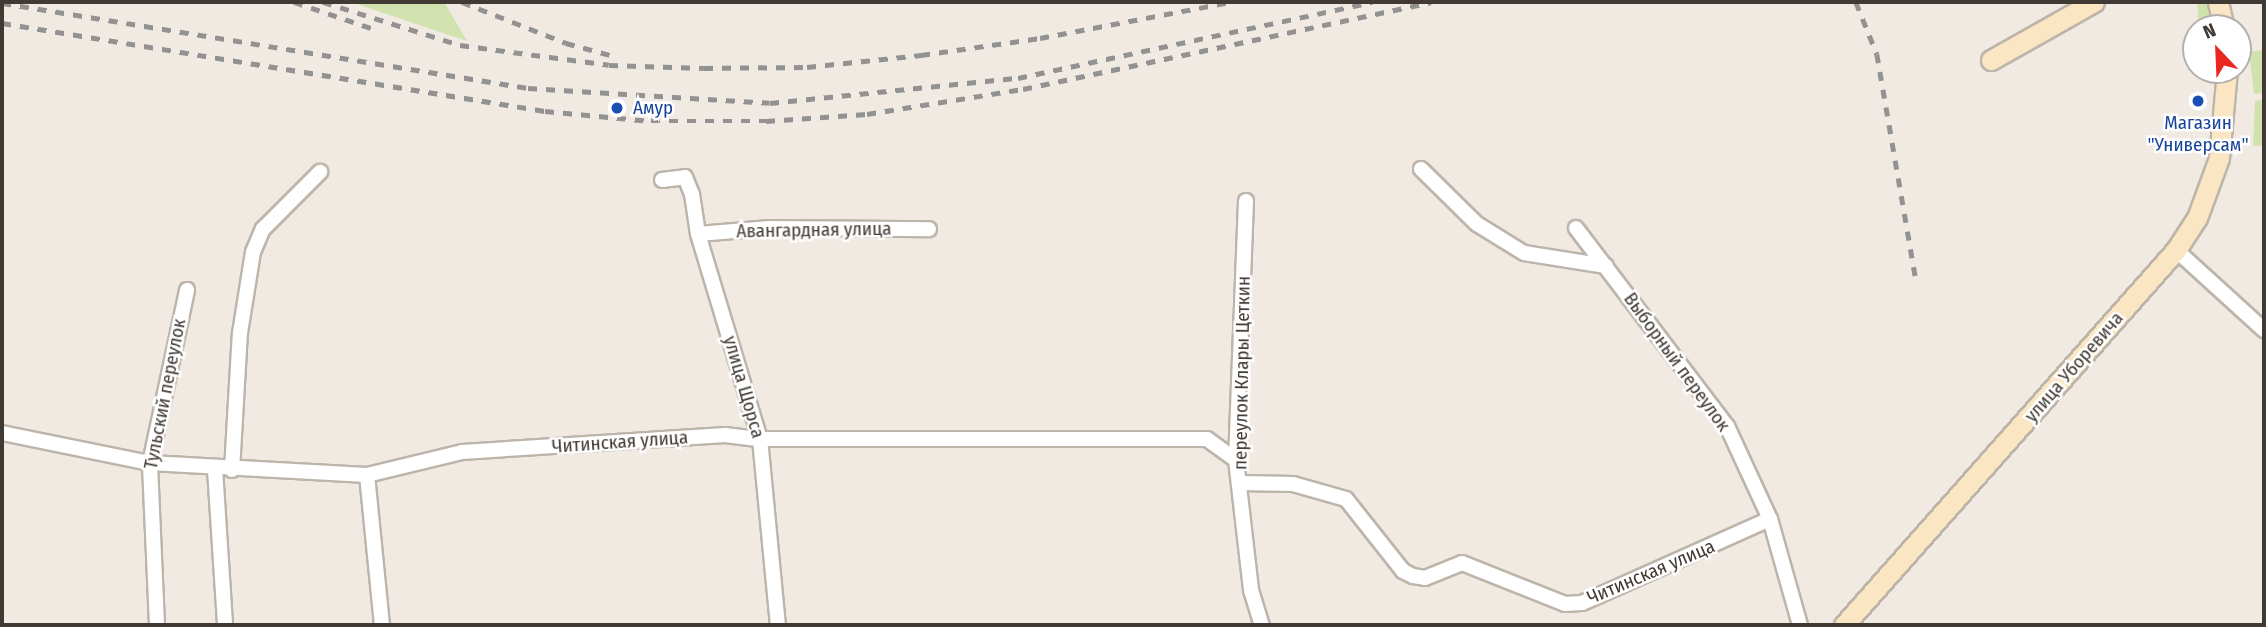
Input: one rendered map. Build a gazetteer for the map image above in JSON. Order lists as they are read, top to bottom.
{
  "streets": {
    "main road": ["улица Уборевича"],
    "street": [
      "Авангардная улица",
      "Выборный переулок",
      "переулок Клары Цеткин",
      "улица Щорса",
      "Тульский переулок",
      "Читинская улица"
    ]
  },
  "crossings": [
    ["Авангардная улица", "улица Щорса"],
    ["Выборный переулок", "Читинская улица"],
    ["переулок Клары Цеткин", "Читинская улица"],
    ["улица Щорса", "Читинская улица"],
    ["Тульский переулок", "Читинская улица"]
  ],
  "places": ["Магазин \"Универсам\"", "Амур"],
  "north": "top left"
}
